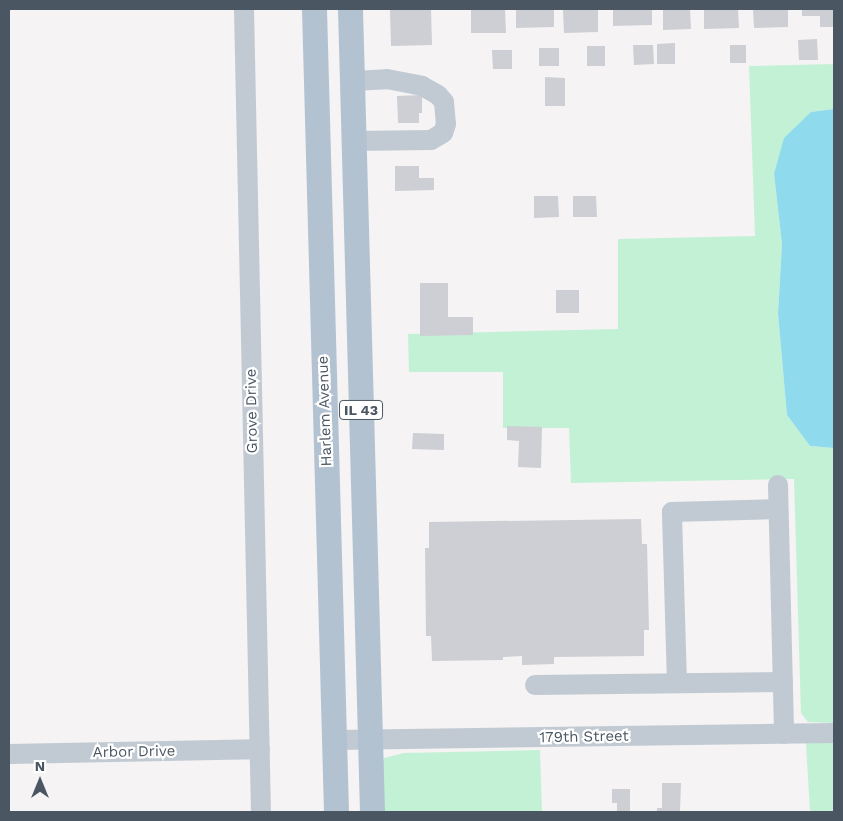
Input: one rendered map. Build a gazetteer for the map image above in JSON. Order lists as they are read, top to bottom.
{
  "streets": {
    "main road": ["IL 43", "Harlem Avenue"],
    "street": ["Grove Drive", "179th Street", "Arbor Drive"]
  },
  "crossings": [
    ["IL 43", "179th Street"],
    ["Grove Drive", "Arbor Drive"],
    ["Harlem Avenue", "179th Street"]
  ],
  "north": "top"
}
